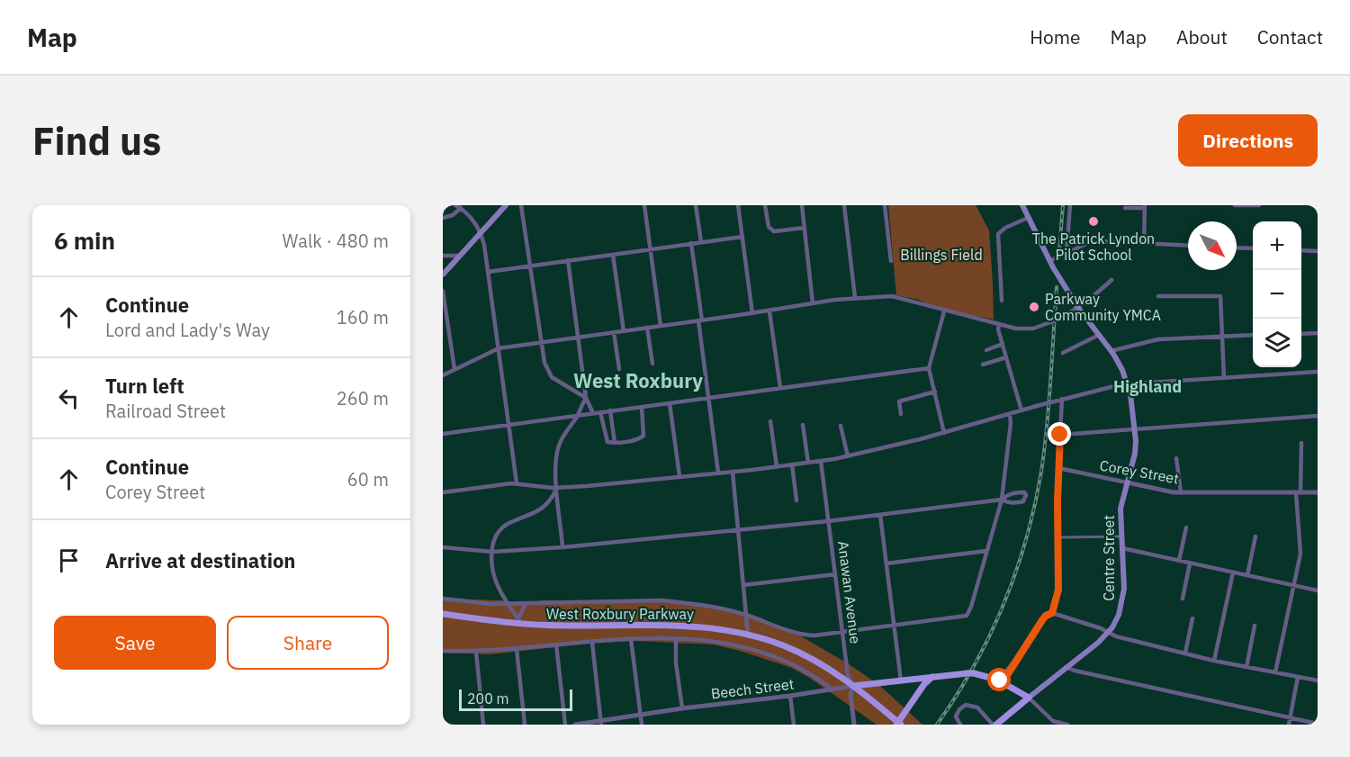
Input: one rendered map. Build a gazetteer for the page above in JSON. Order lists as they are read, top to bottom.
{
  "streets": {
    "main road": ["Centre Street", "West Roxbury Parkway", "Beech Street"],
    "street": ["Corey Street", "Anawan Avenue"]
  },
  "crossings": [
    ["Corey Street", "Centre Street"],
    ["Anawan Avenue", "West Roxbury Parkway"],
    ["Anawan Avenue", "Beech Street"],
    ["West Roxbury Parkway", "Beech Street"]
  ],
  "districts": ["West Roxbury", "Highland"],
  "parks": ["Billings Field"],
  "places": ["The Patrick Lyndon Pilot School", "Parkway Community YMCA"],
  "scale_bar": "200 m",
  "north": "bottom right",
  "page": {
    "header": "Map",
    "nav": [
      "Home",
      "Map",
      "About",
      "Contact"
    ],
    "buttons": [
      "Directions",
      ["Save", "Share"]
    ],
    "title": "Find us",
    "heading": ["6 min", "Walk · 480 m"],
    "map_buttons": ["+", "−"],
    "list": [
      ["Continue", "Lord and Lady's Way", "160 m"],
      ["Turn left", "Railroad Street", "260 m"],
      ["Continue", "Corey Street", "60 m"],
      "Arrive at destination"
    ],
    "scale": "200 m"
  }
}
